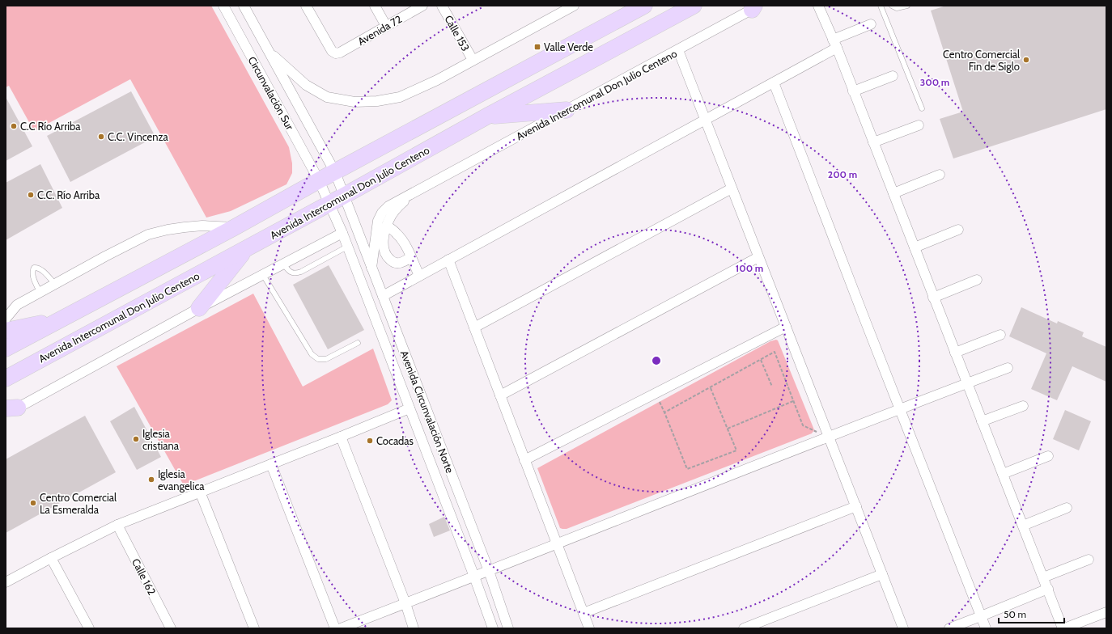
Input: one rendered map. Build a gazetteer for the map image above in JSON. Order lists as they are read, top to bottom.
{
  "streets": {
    "main road": ["Avenida Intercomunal Don Julio Centeno"],
    "street": [
      "Avenida 72",
      "Calle 153",
      "Circunvalación Sur",
      "Avenida Circunvalación Norte",
      "Calle 162"
    ]
  },
  "crossings": [
    ["Circunvalación Sur", "Avenida Intercomunal Don Julio Centeno"],
    ["Circunvalación Sur", "Avenida Circunvalación Norte"],
    ["Avenida Intercomunal Don Julio Centeno", "Avenida Circunvalación Norte"]
  ],
  "places": {
    "transit": ["Valle Verde"],
    "other": [
      "Centro Comercial Fin de Siglo",
      "C.C Río Arriba",
      "C.C. Vincenza",
      "C.C. Río Arriba",
      "Iglesia cristiana",
      "Cocadas",
      "Iglesia evangelica",
      "Centro Comercial La Esmeralda"
    ]
  },
  "scale_bar": "50 m",
  "rings": ["300 m", "200 m", "100 m"]
}
